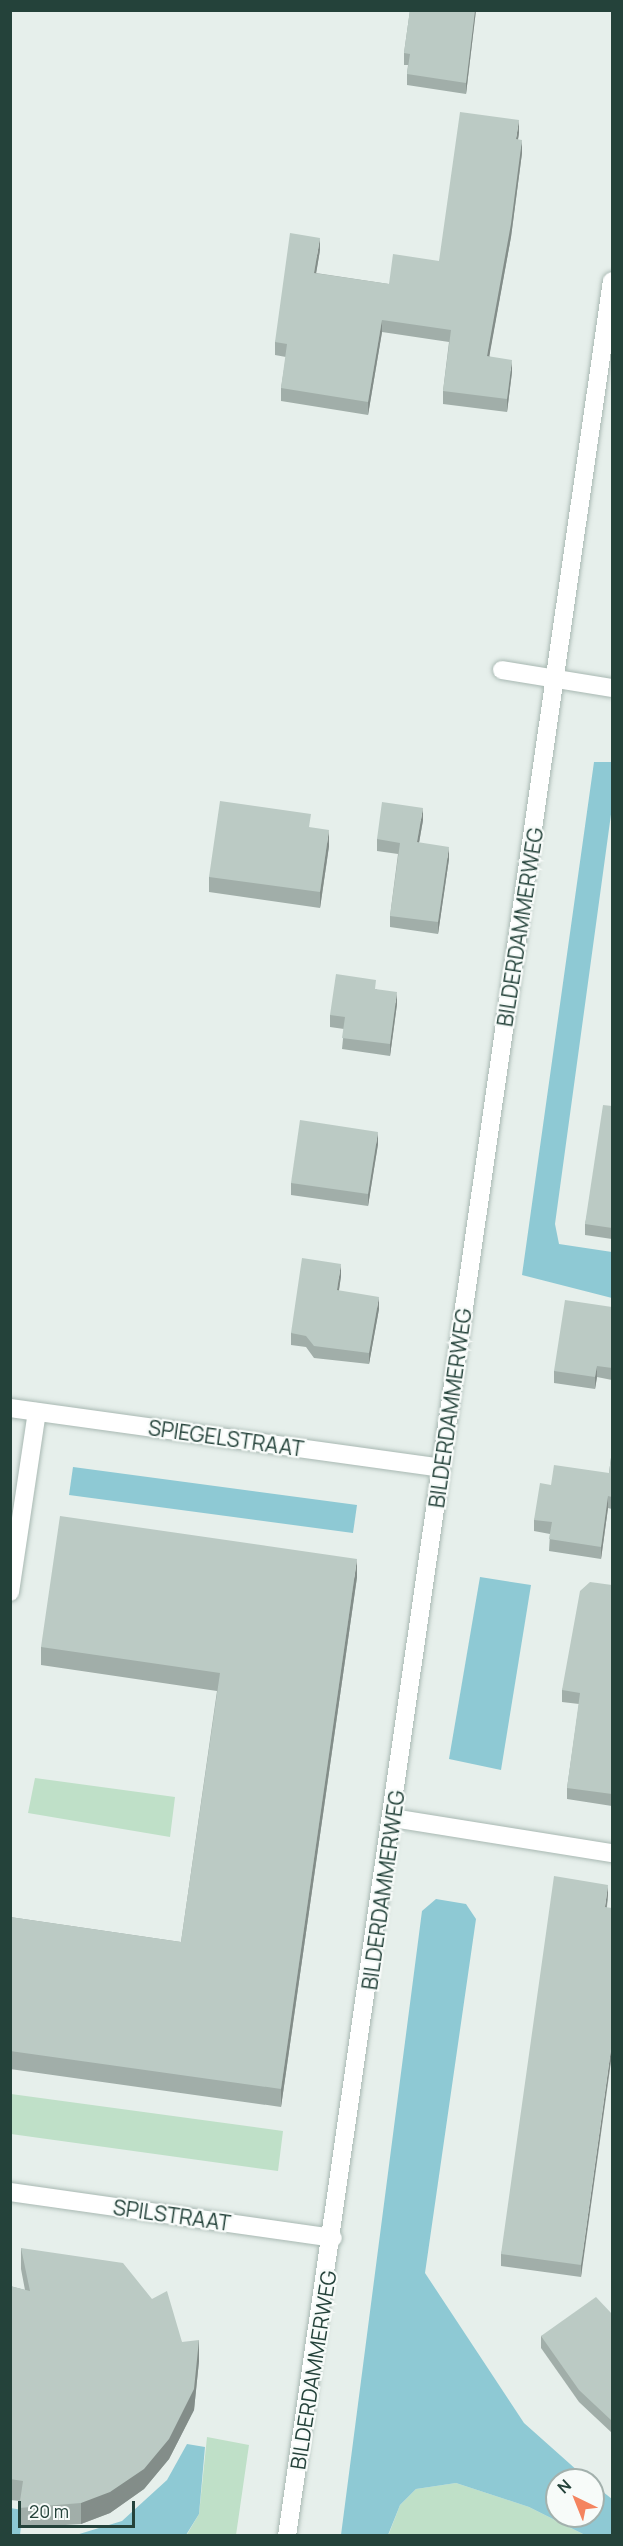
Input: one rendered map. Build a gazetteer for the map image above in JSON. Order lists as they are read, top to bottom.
{
  "streets": {
    "street": ["BILDERDAMMERWEG", "SPIEGELSTRAAT", "SPILSTRAAT"]
  },
  "crossings": [
    ["BILDERDAMMERWEG", "SPIEGELSTRAAT"],
    ["BILDERDAMMERWEG", "SPILSTRAAT"]
  ],
  "scale_bar": "20 m",
  "north": "top left"
}
